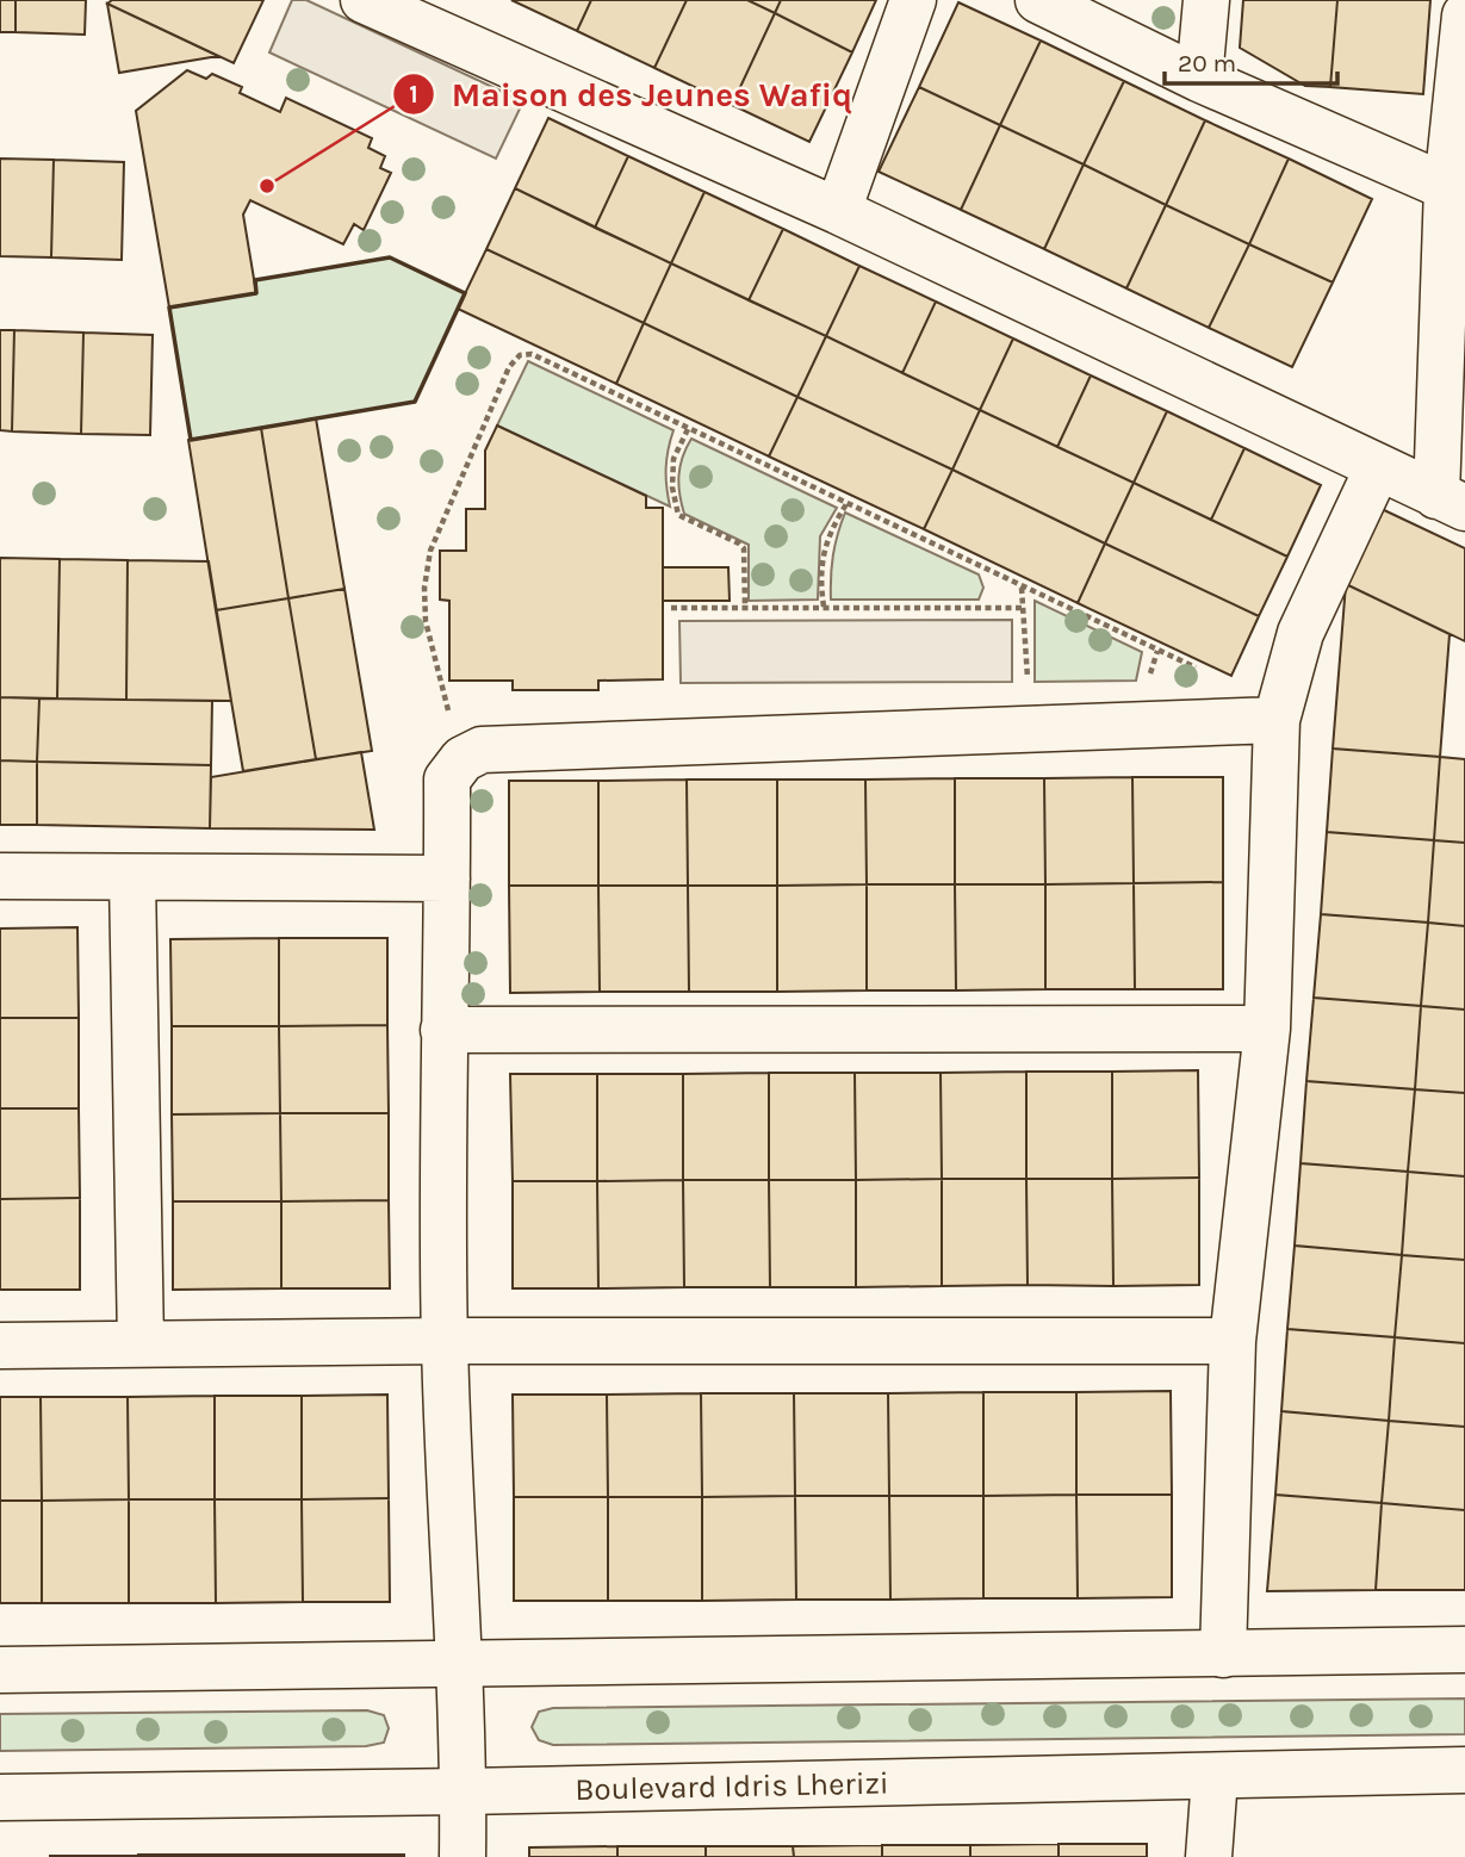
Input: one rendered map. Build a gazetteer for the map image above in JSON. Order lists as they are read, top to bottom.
{
  "streets": {
    "street": ["Boulevard Idris Lherizi"]
  },
  "places": ["Maison des Jeunes Wafiq"],
  "scale_bar": "20 m"
}
